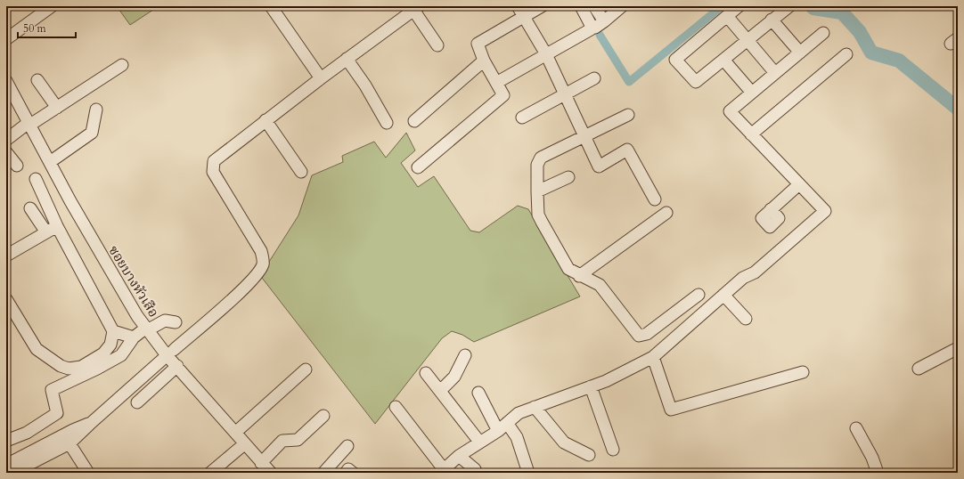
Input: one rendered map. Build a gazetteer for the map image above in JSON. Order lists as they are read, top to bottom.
{
  "streets": {
    "street": ["ซอยบางหัวเสือ"]
  },
  "scale_bar": "50 m"
}
